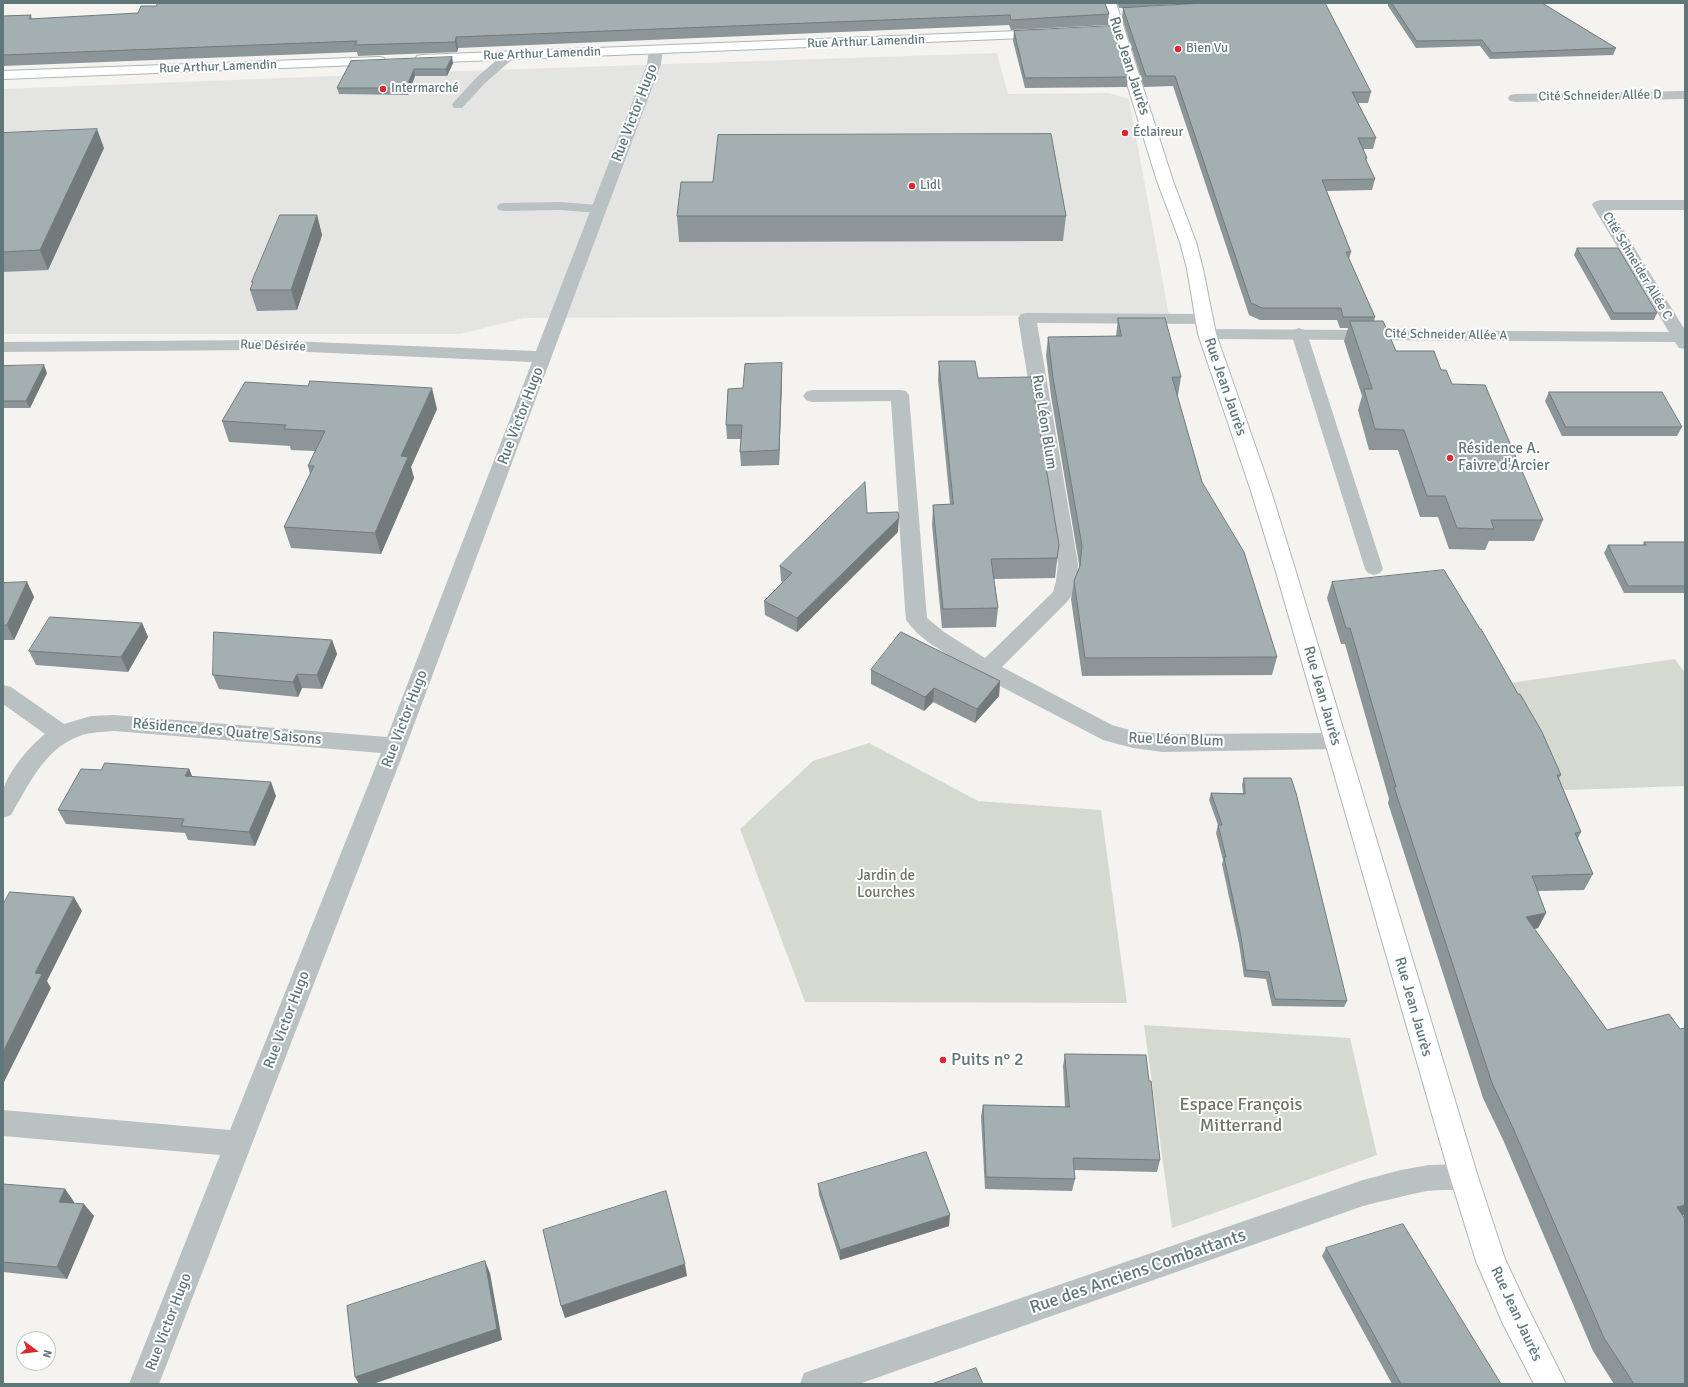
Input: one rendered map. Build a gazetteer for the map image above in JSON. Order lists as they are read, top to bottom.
{
  "streets": {
    "street": [
      "Rue Arthur Lamendin",
      "Rue Jean Jaurès",
      "Cité Schneider Allée D",
      "Rue Victor Hugo",
      "Cité Schneider Allée C",
      "Cité Schneider Allée A",
      "Rue Désirée",
      "Rue Léon Blum",
      "Résidence des Quatre Saisons",
      "Rue des Anciens Combattants"
    ]
  },
  "crossings": [
    ["Rue Arthur Lamendin", "Rue Victor Hugo"],
    ["Rue Jean Jaurès", "Cité Schneider Allée A"],
    ["Rue Jean Jaurès", "Rue Léon Blum"],
    ["Rue Jean Jaurès", "Rue des Anciens Combattants"],
    ["Rue Victor Hugo", "Rue Désirée"],
    ["Rue Victor Hugo", "Résidence des Quatre Saisons"],
    ["Cité Schneider Allée C", "Cité Schneider Allée A"],
    ["Cité Schneider Allée A", "Rue Léon Blum"]
  ],
  "parks": ["Jardin de Lourches", "Espace François Mitterrand"],
  "places": [
    "Bien Vu",
    "Intermarché",
    "Éclaireur",
    "Lidl",
    "Résidence A. Faivre d'Arcier",
    "Puits n° 2"
  ],
  "north": "right"
}
